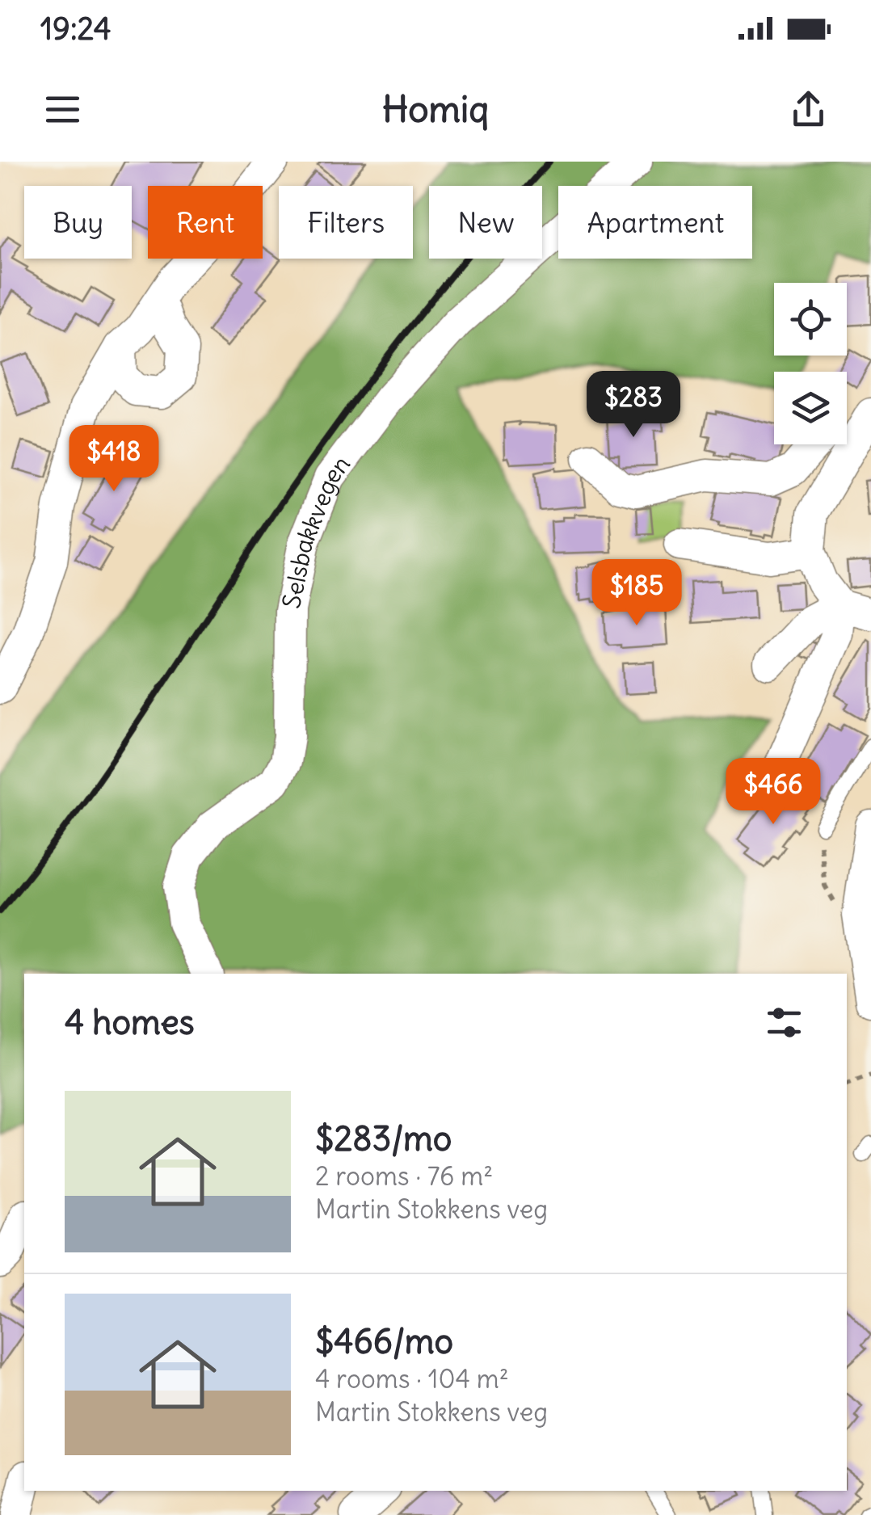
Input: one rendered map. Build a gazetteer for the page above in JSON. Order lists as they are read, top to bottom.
{
  "streets": {
    "street": ["Selsbakkvegen"]
  },
  "page": {
    "status": "19:24",
    "header": "Homiq",
    "chip": [
      "Buy",
      "Rent",
      "Filters",
      "New",
      "Apartment"
    ],
    "price": [
      "$283",
      "$418",
      "$185",
      "$466"
    ],
    "heading": "4 homes",
    "list": [
      {
        "name": "$283/mo",
        "note": "2 rooms · 76 m² · Martin Stokkens veg"
      },
      {
        "name": "$466/mo",
        "note": "4 rooms · 104 m² · Martin Stokkens veg"
      }
    ]
  }
}
